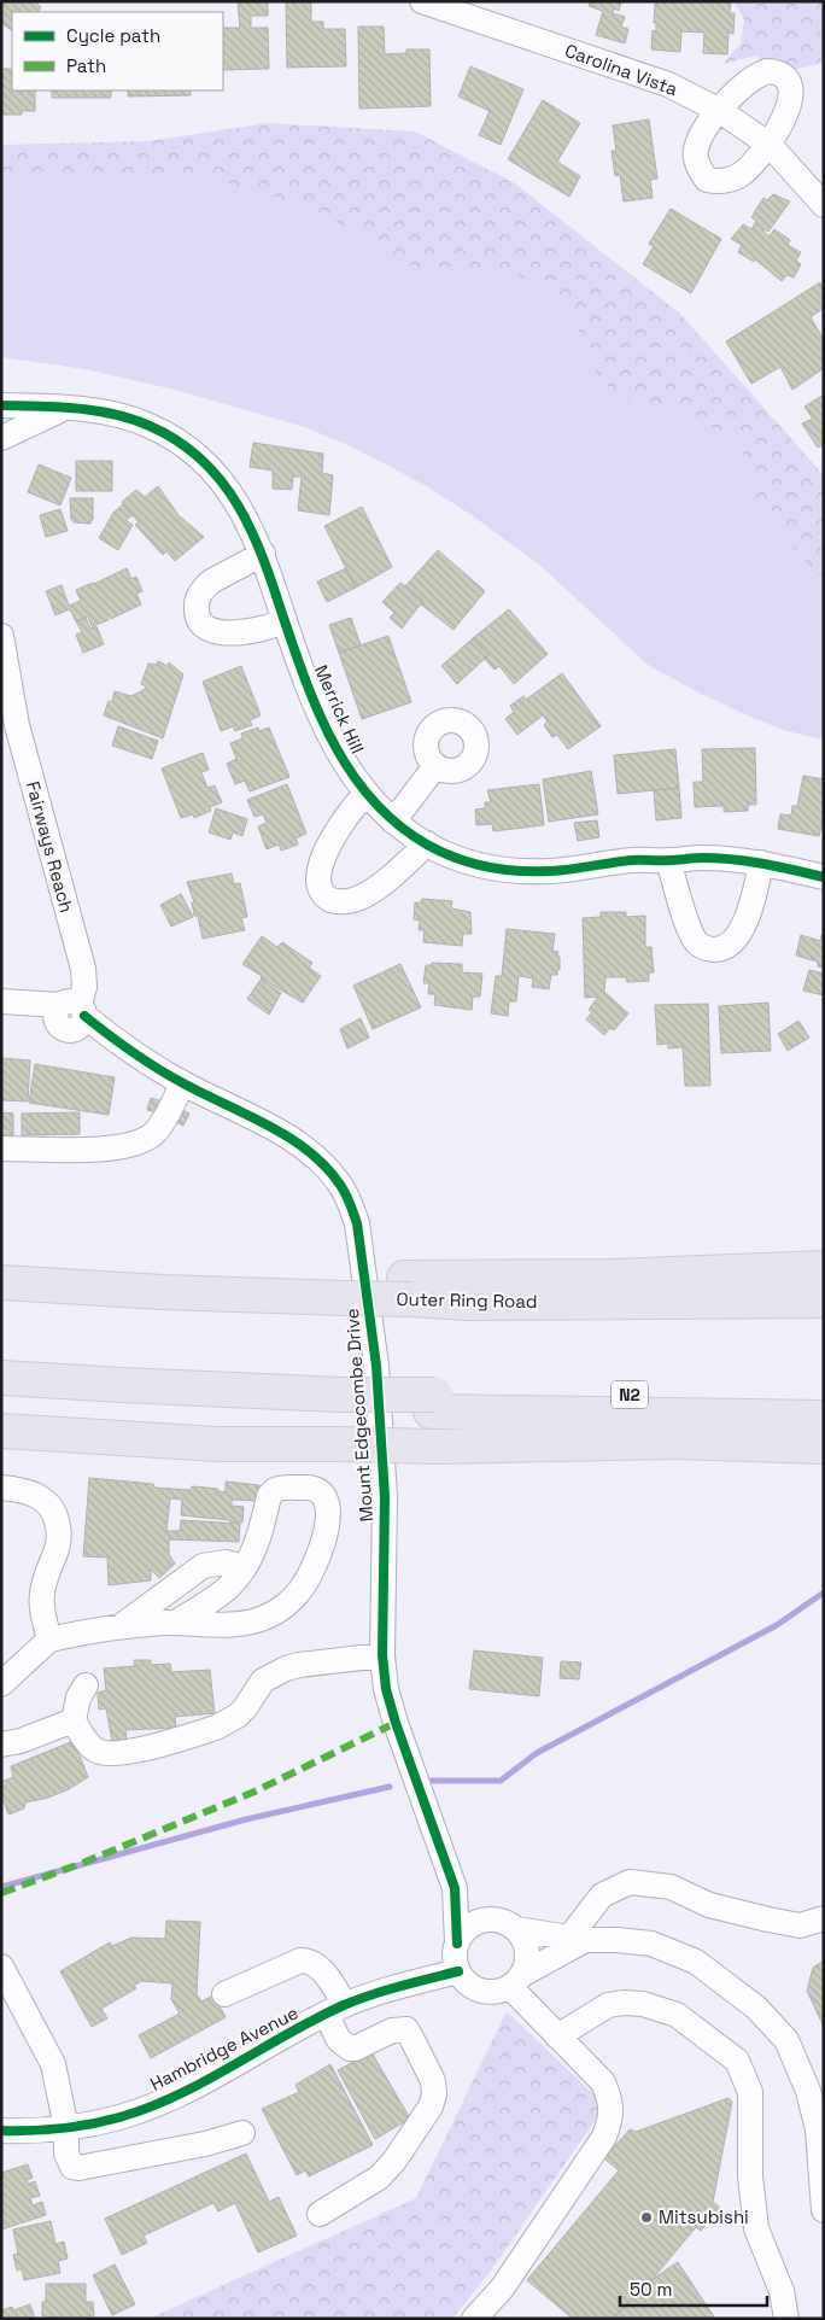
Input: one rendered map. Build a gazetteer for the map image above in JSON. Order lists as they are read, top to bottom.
{
  "streets": {
    "highway": ["Outer Ring Road", "N2"],
    "street": [
      "Carolina Vista",
      "Merrick Hill",
      "Fairways Reach",
      "Mount Edgecombe Drive",
      "Hambridge Avenue"
    ]
  },
  "crossings": [
    ["Fairways Reach", "Mount Edgecombe Drive"],
    ["Mount Edgecombe Drive", "Hambridge Avenue"]
  ],
  "places": ["Mitsubishi"],
  "legend": ["Cycle path", "Path"],
  "scale_bar": "50 m"
}
